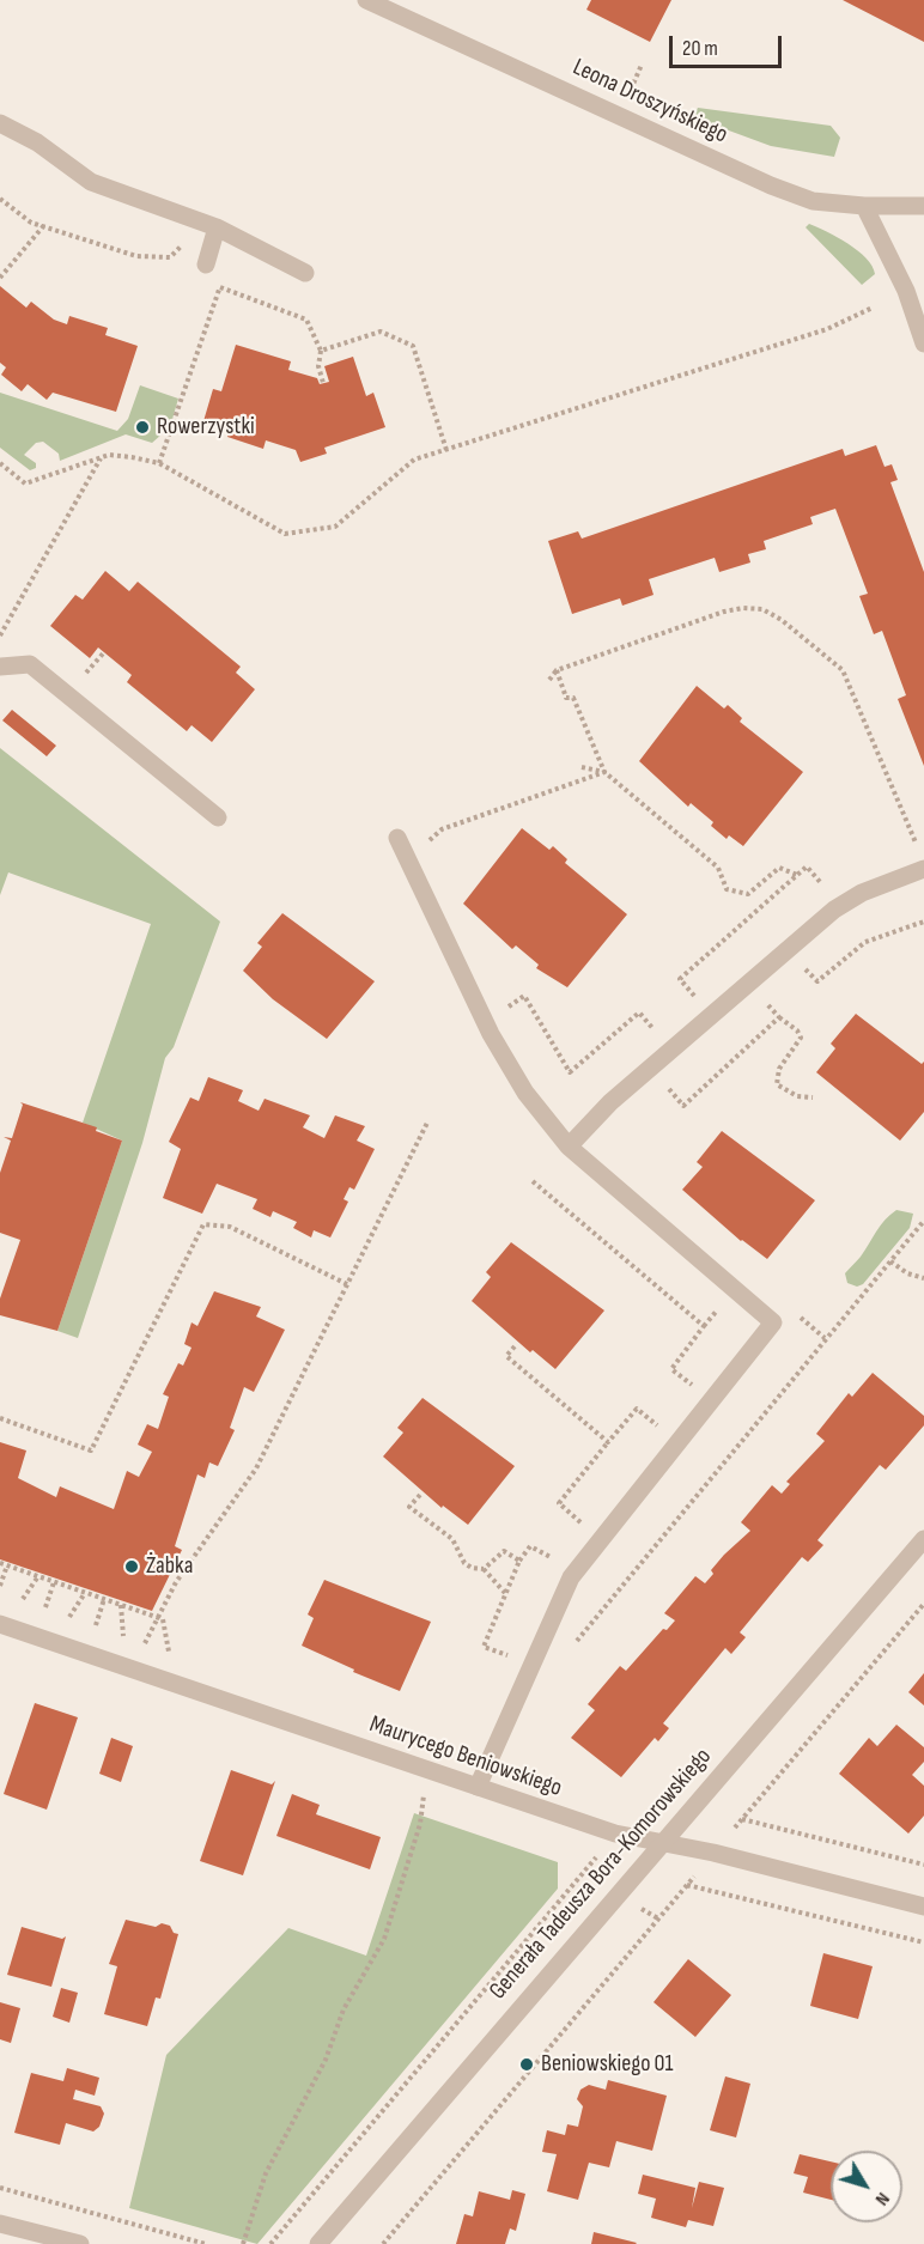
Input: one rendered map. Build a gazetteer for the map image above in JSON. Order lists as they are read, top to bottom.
{
  "streets": {
    "street": ["Leona Droszyńskiego", "Maurycego Beniowskiego", "Generała Tadeusza Bora-Komorowskiego"]
  },
  "crossings": [
    ["Maurycego Beniowskiego", "Generała Tadeusza Bora-Komorowskiego"]
  ],
  "places": ["Rowerzystki", "Żabka", "Beniowskiego 01"],
  "scale_bar": "20 m",
  "north": "bottom right"
}
